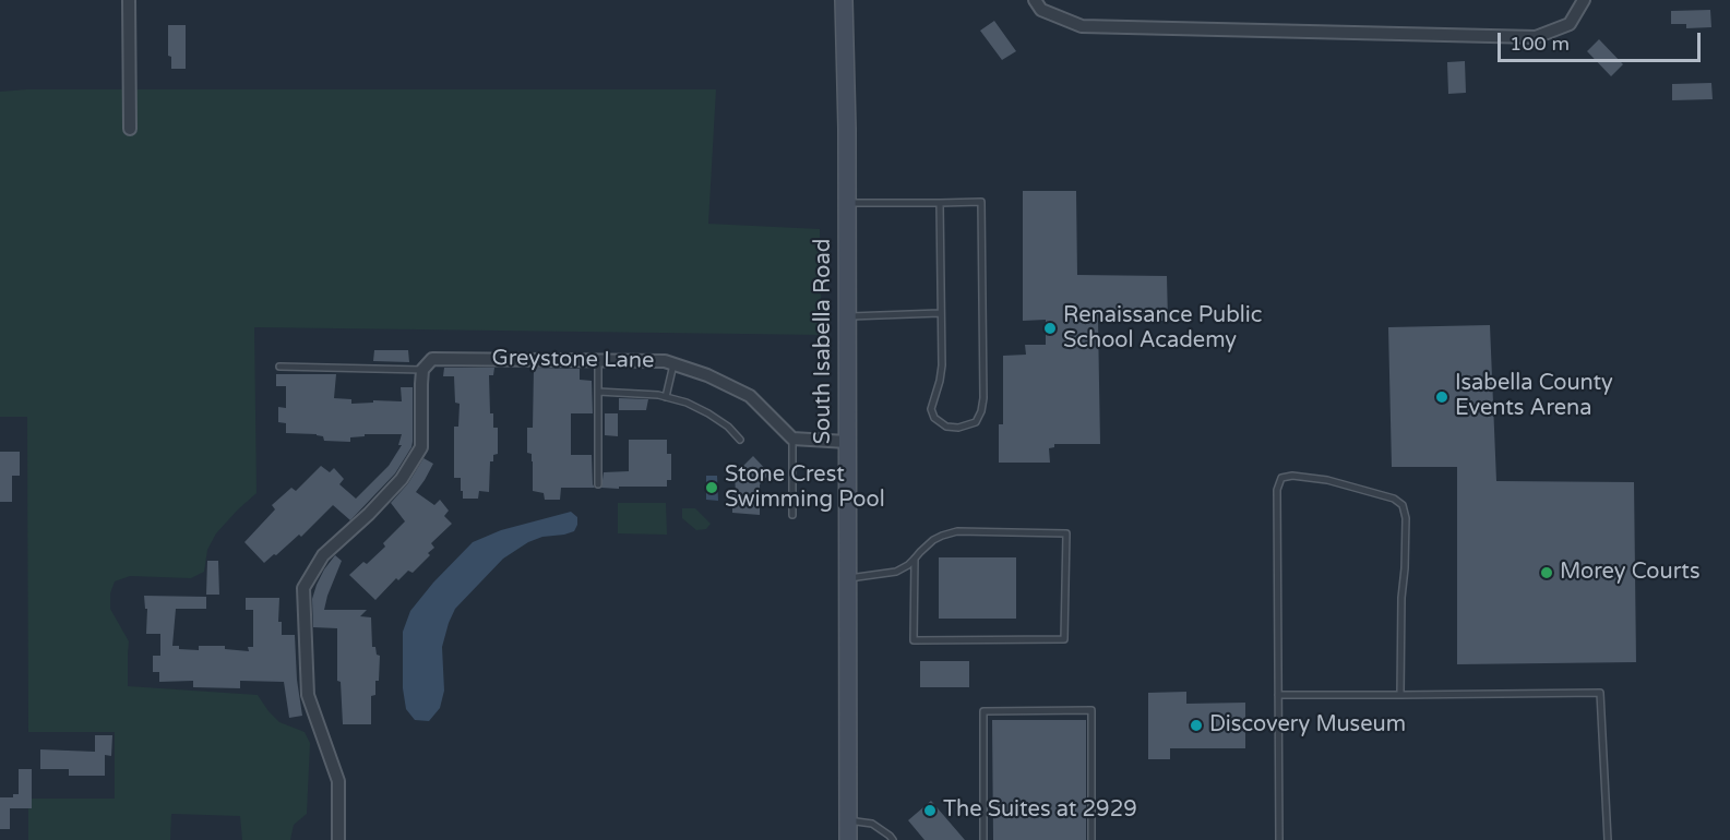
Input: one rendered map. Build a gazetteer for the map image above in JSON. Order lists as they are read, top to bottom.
{
  "streets": {
    "main road": ["South Isabella Road"],
    "street": ["Greystone Lane"]
  },
  "places": [
    "Renaissance Public School Academy",
    "Isabella County Events Arena",
    "Stone Crest Swimming Pool",
    "Morey Courts",
    "Discovery Museum",
    "The Suites at 2929"
  ],
  "scale_bar": "100 m"
}
